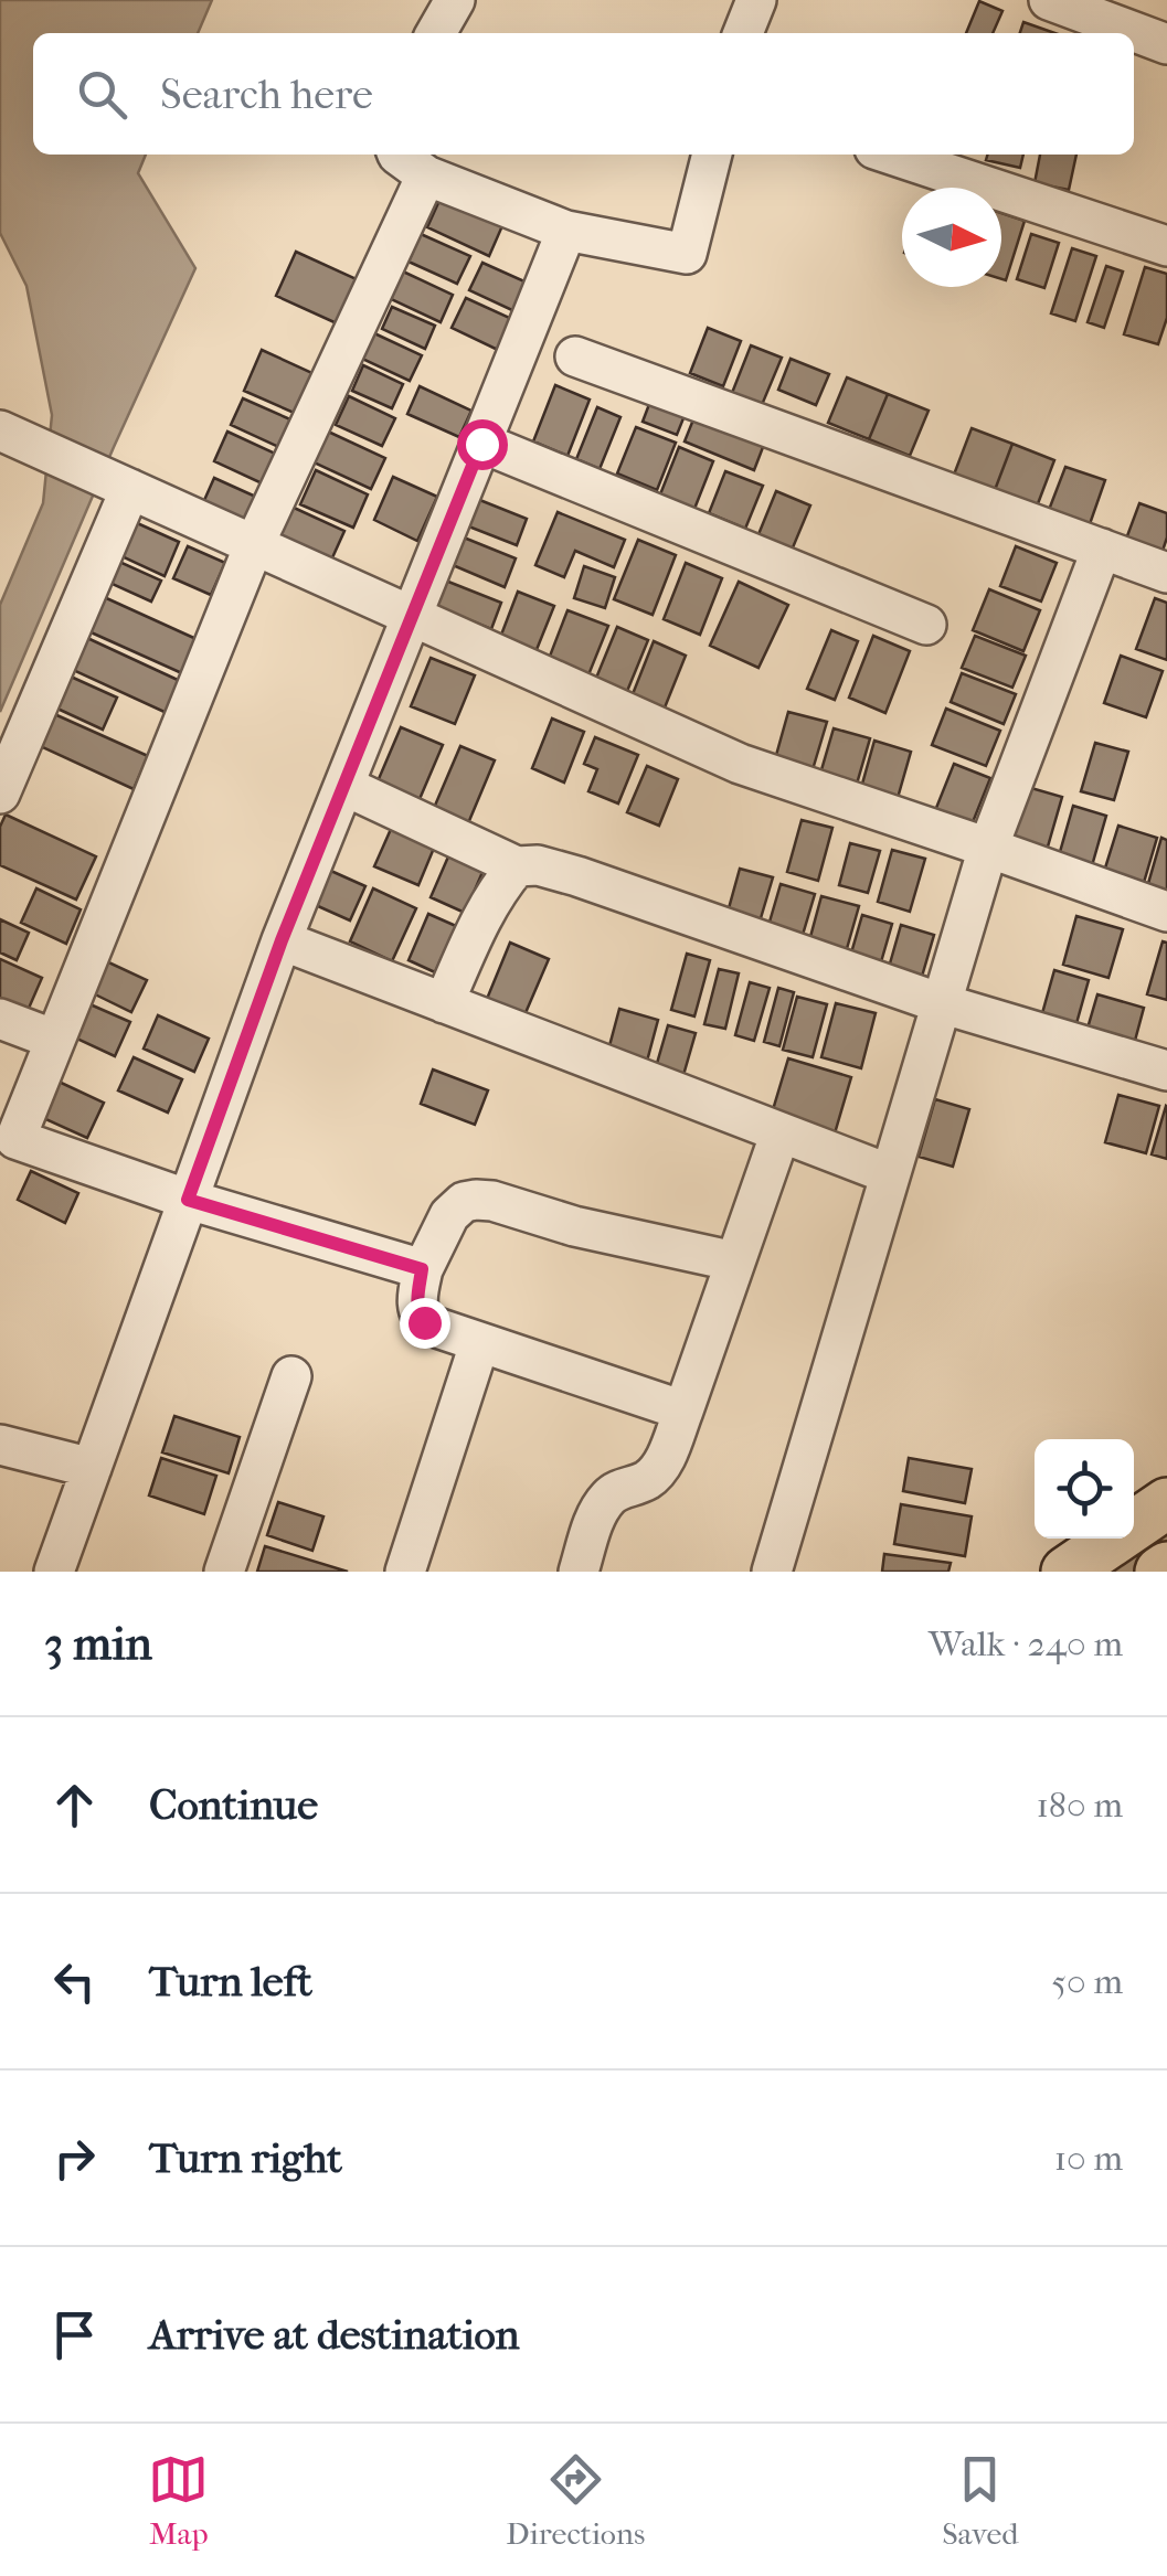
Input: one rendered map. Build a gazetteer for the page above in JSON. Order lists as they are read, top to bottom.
{
  "north": "right",
  "page": {
    "search": "Search here",
    "heading": ["3 min", "Walk · 240 m"],
    "list": [
      ["Continue", "180 m"],
      ["Turn left", "50 m"],
      ["Turn right", "10 m"],
      "Arrive at destination"
    ],
    "nav": ["Map", "Directions", "Saved"]
  }
}
